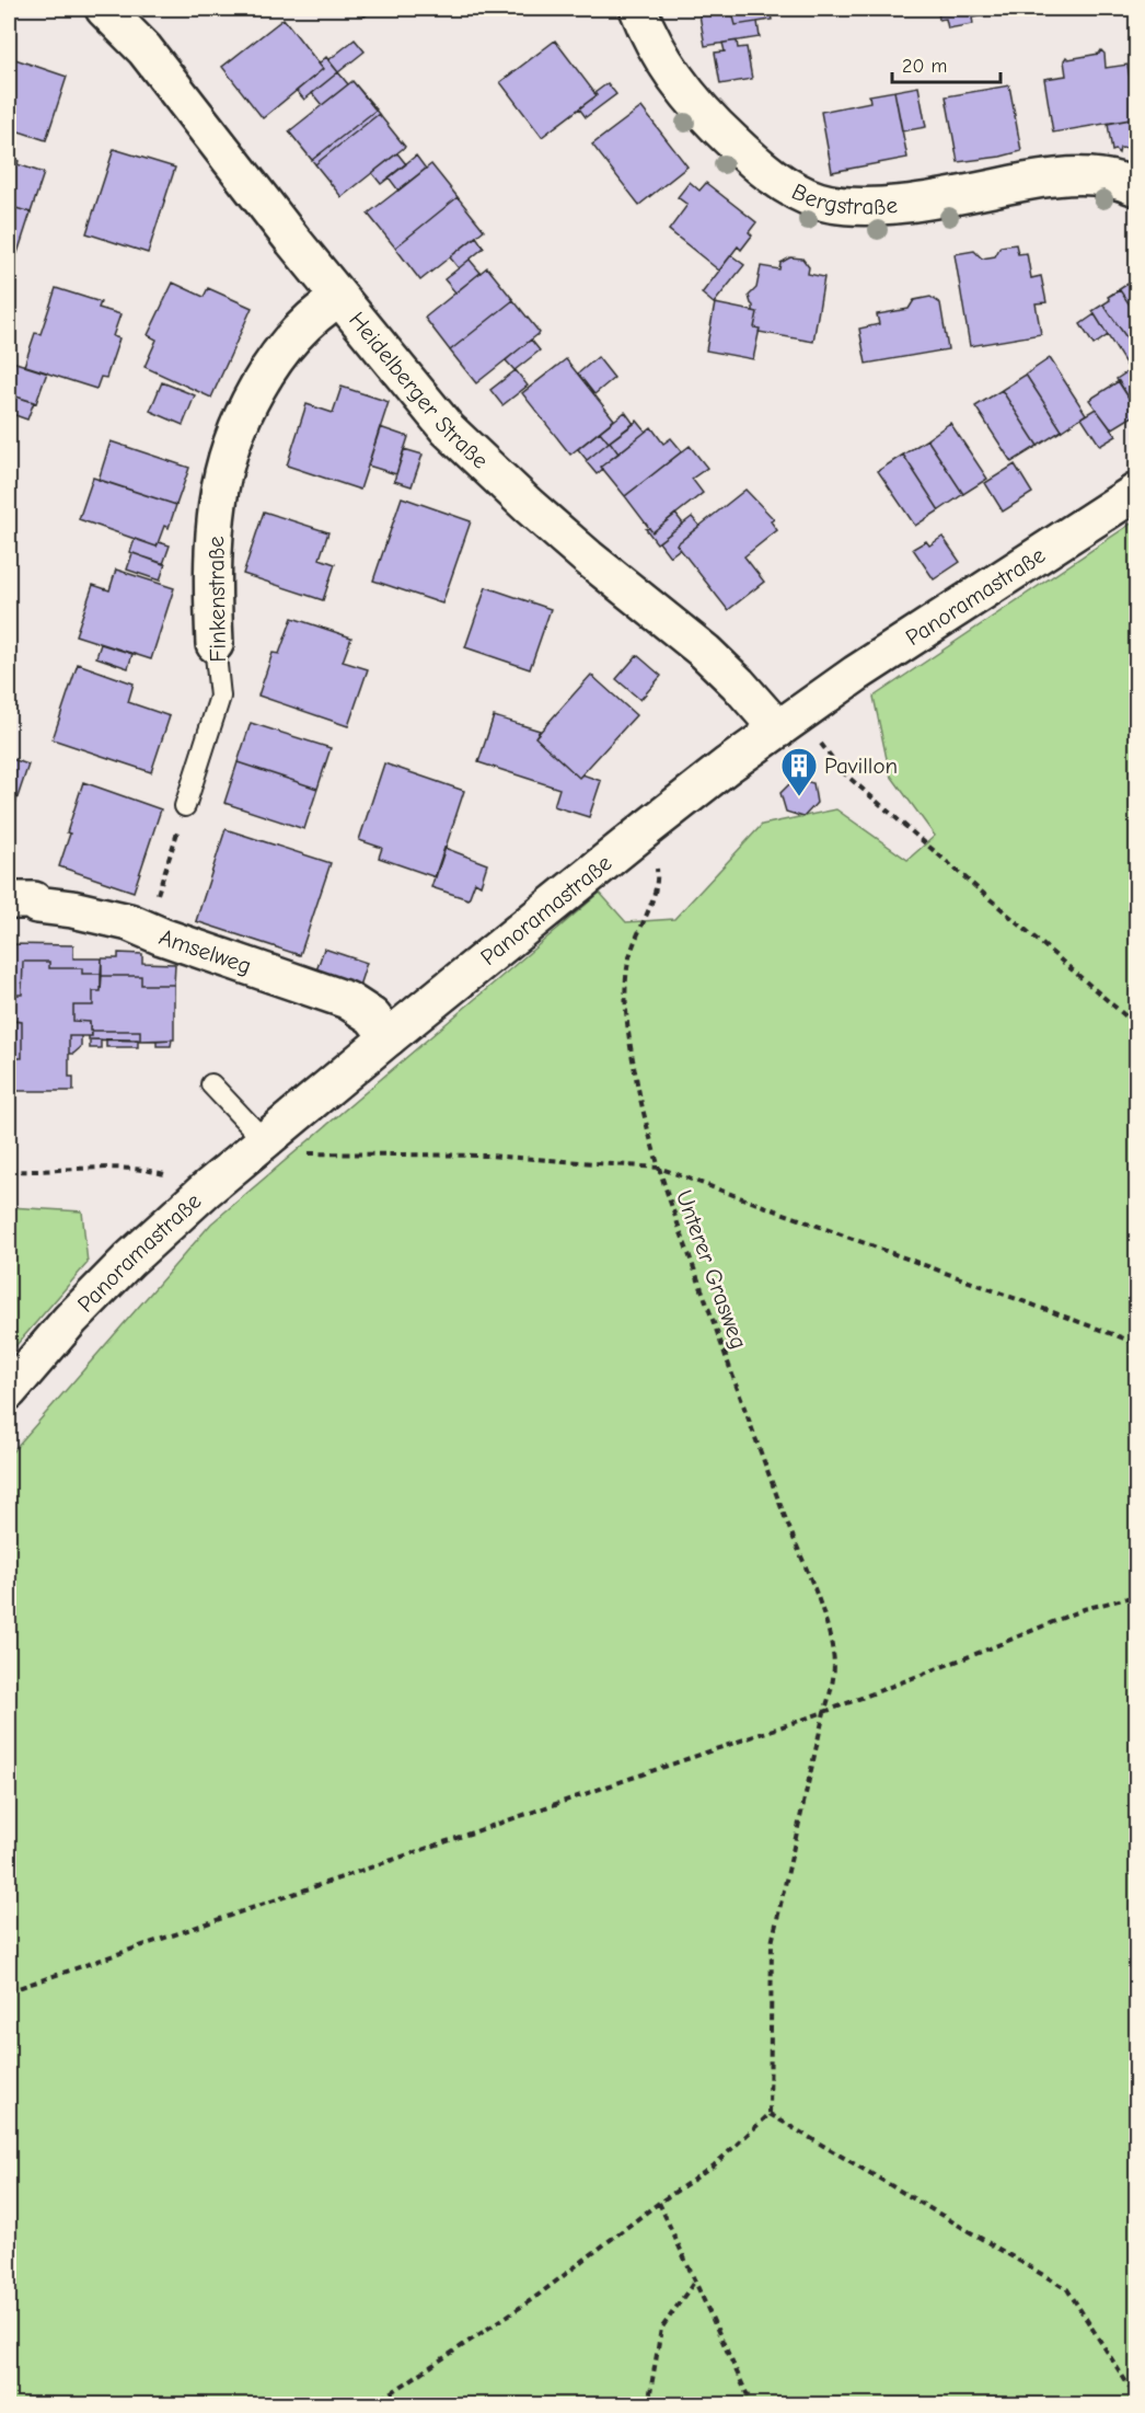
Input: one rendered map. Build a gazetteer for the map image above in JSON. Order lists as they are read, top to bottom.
{
  "streets": {
    "street": [
      "Bergstraße",
      "Heidelberger Straße",
      "Panoramastraße",
      "Finkenstraße",
      "Amselweg"
    ],
    "path": ["Unterer Grasweg"]
  },
  "crossings": [
    ["Heidelberger Straße", "Panoramastraße"],
    ["Heidelberger Straße", "Finkenstraße"],
    ["Panoramastraße", "Amselweg"],
    ["Panoramastraße", "Unterer Grasweg"]
  ],
  "places": {
    "building": ["Pavillon"]
  },
  "scale_bar": "20 m"
}
